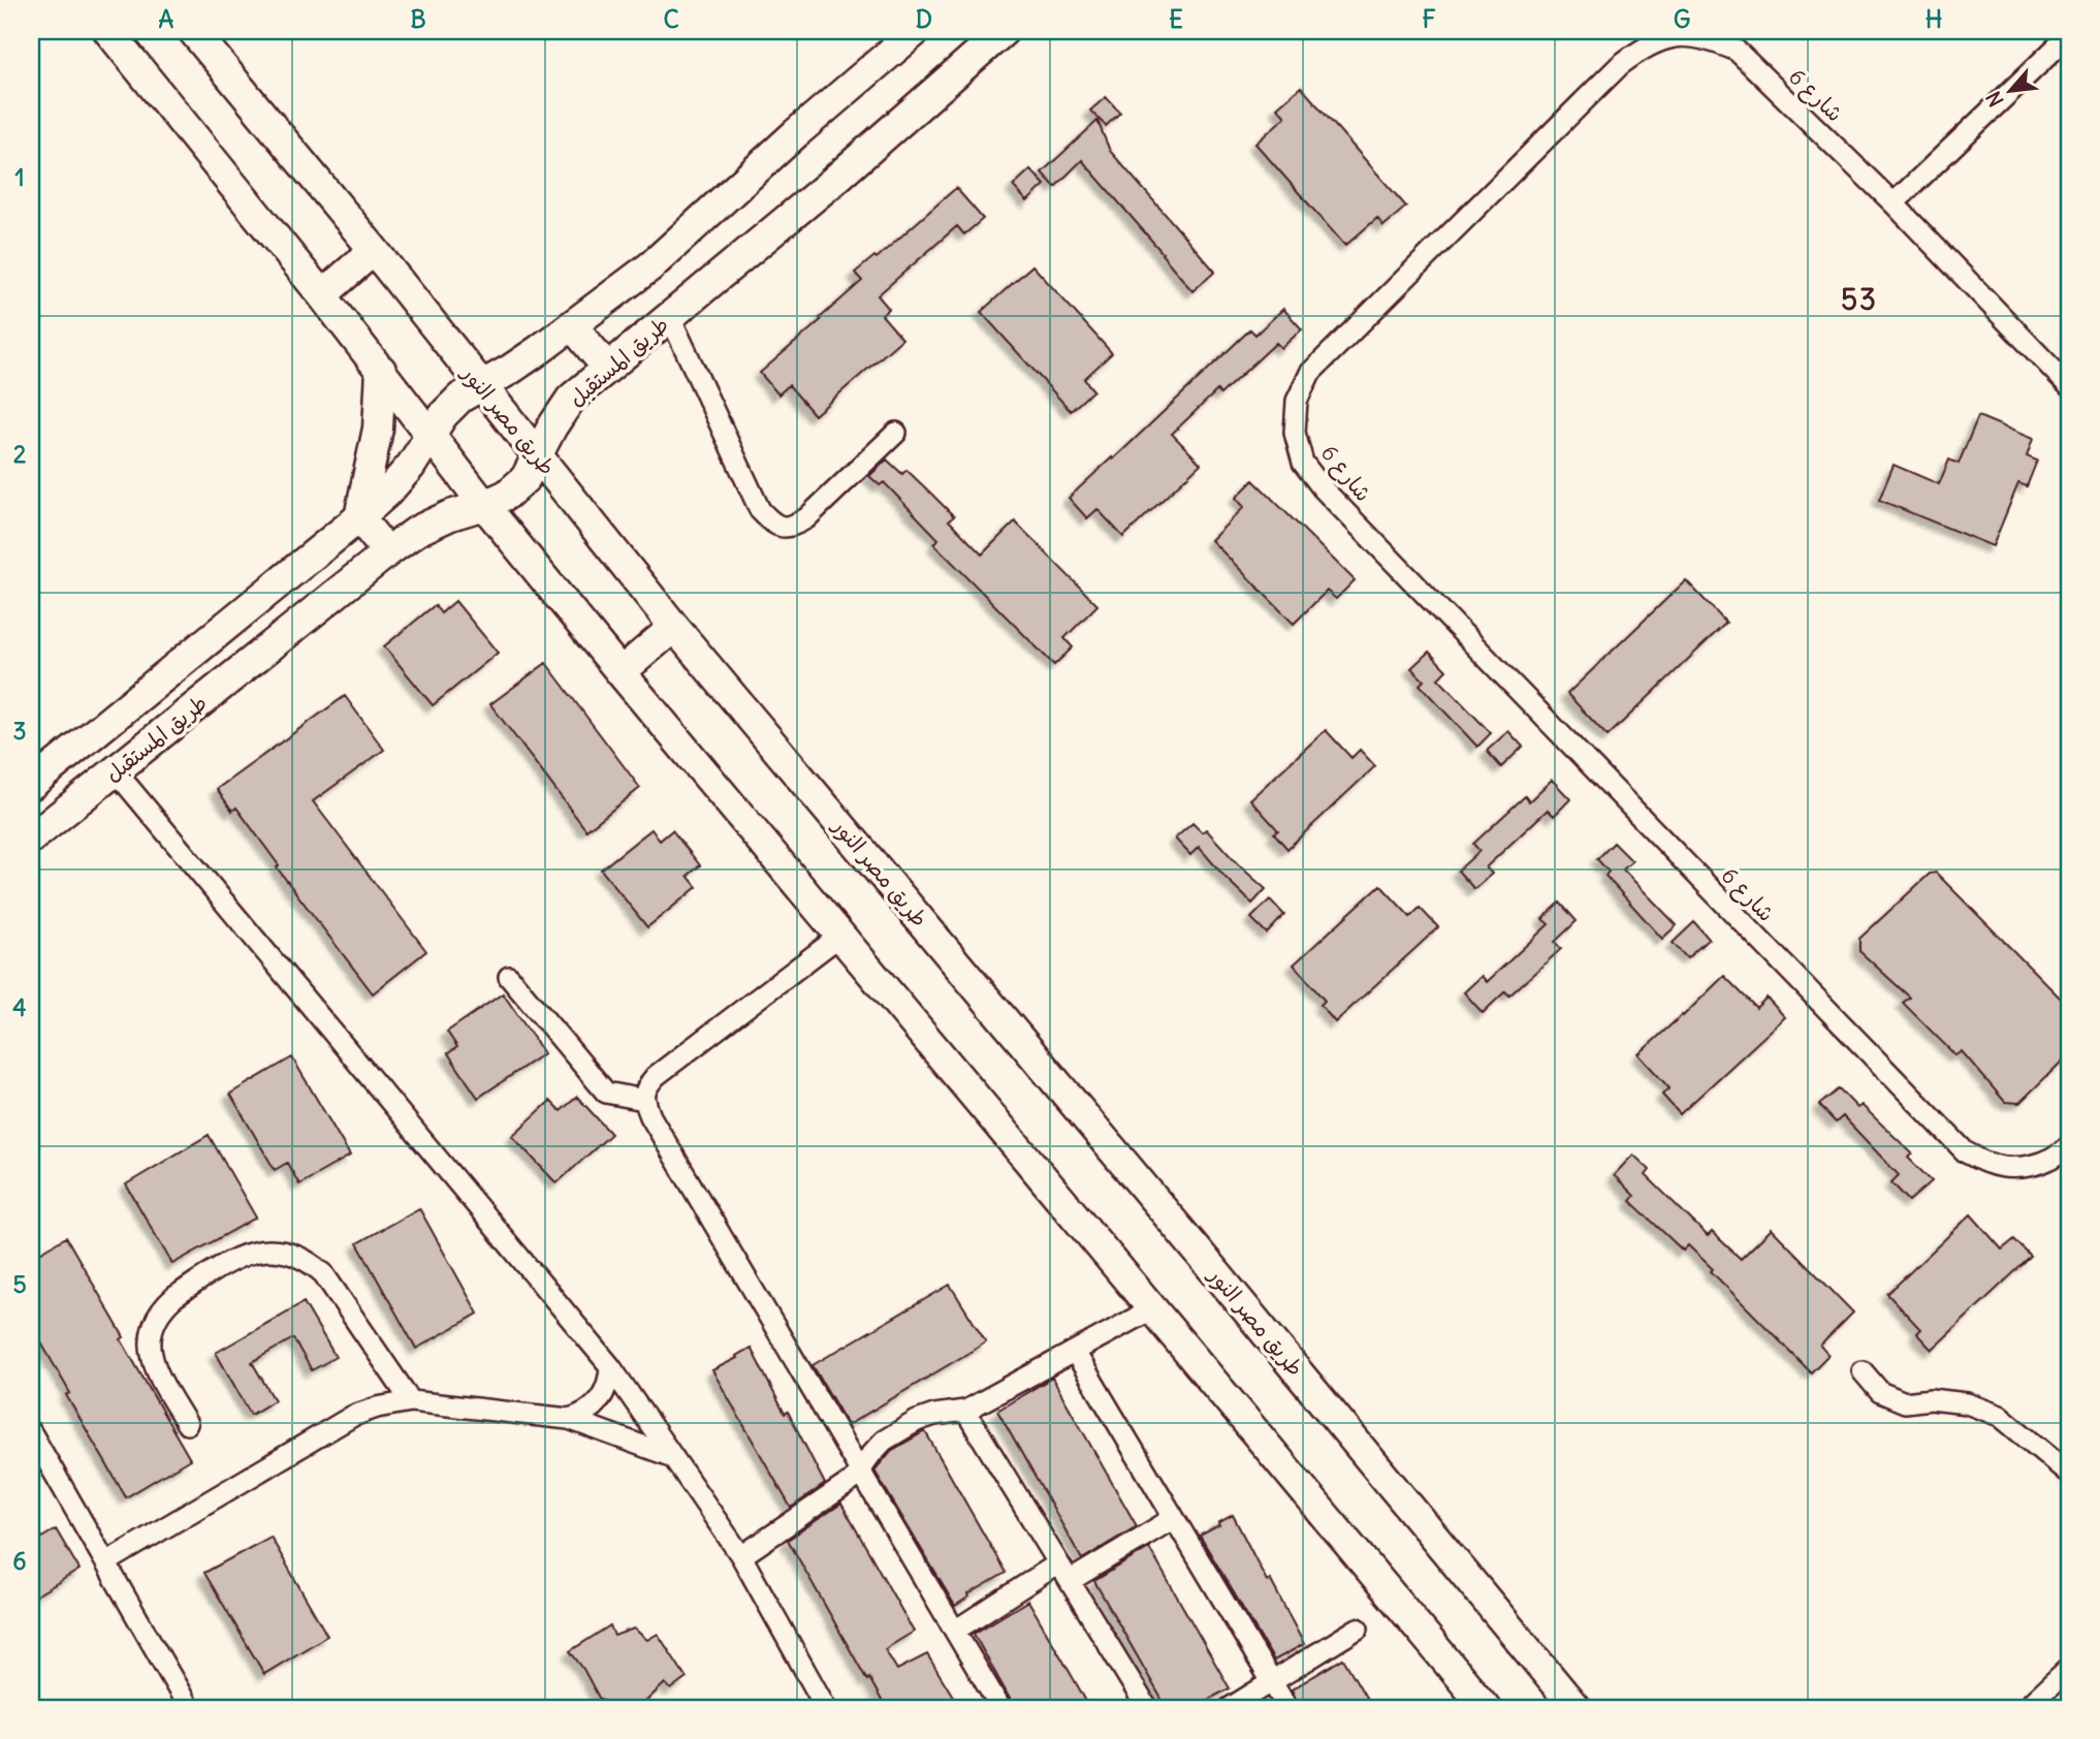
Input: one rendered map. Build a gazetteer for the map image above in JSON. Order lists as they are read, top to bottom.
{
  "streets": {
    "street": ["شارع 6", "طريق المستقبل", "طريق مصر النور"]
  },
  "crossings": [
    ["طريق المستقبل", "طريق مصر النور"]
  ],
  "districts": ["53"],
  "north": "bottom left",
  "grid": {
    "columns": [
      "A",
      "B",
      "C",
      "D",
      "E",
      "F",
      "G",
      "H"
    ],
    "rows": [
      "1",
      "2",
      "3",
      "4",
      "5",
      "6"
    ]
  }
}
